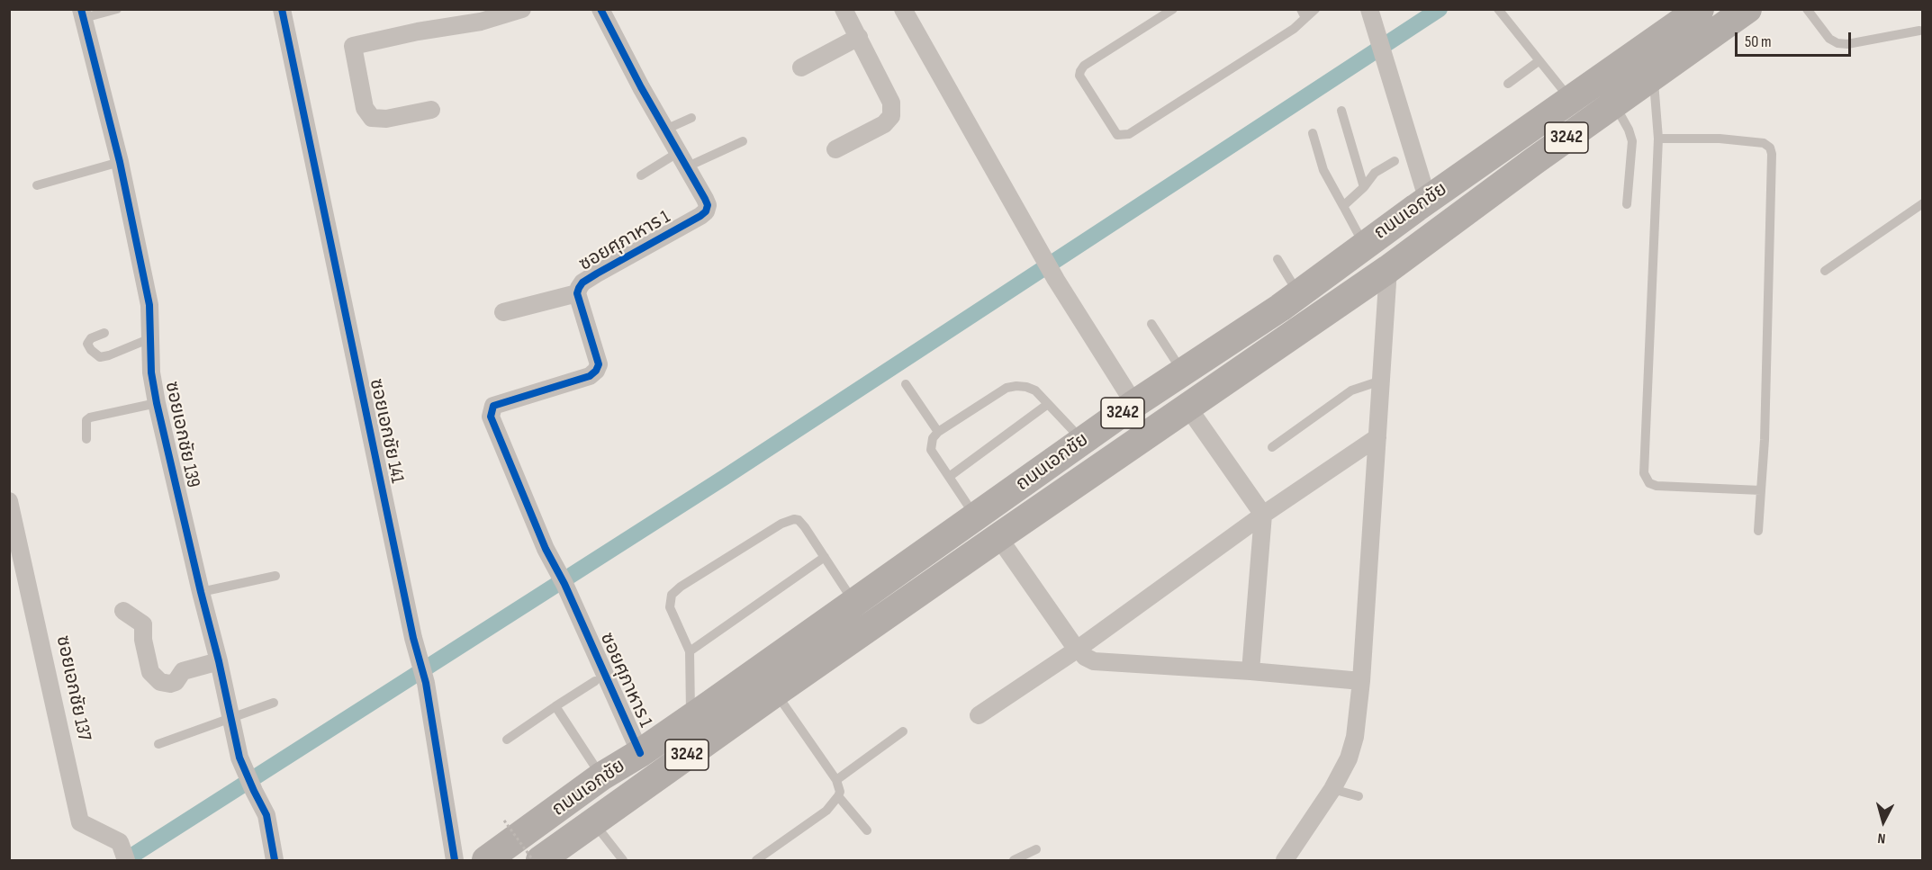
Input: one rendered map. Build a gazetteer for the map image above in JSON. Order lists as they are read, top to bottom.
{
  "streets": {
    "main road": ["3242", "ถนนเอกชัย"],
    "street": [
      "ซอยศุภาหาร 1",
      "ซอยเอกชัย 141",
      "ซอยเอกชัย 139",
      "ซอยเอกชัย 137"
    ]
  },
  "crossings": [
    ["ถนนเอกชัย", "ซอยศุภาหาร 1"]
  ],
  "scale_bar": "50 m",
  "north": "bottom"
}
